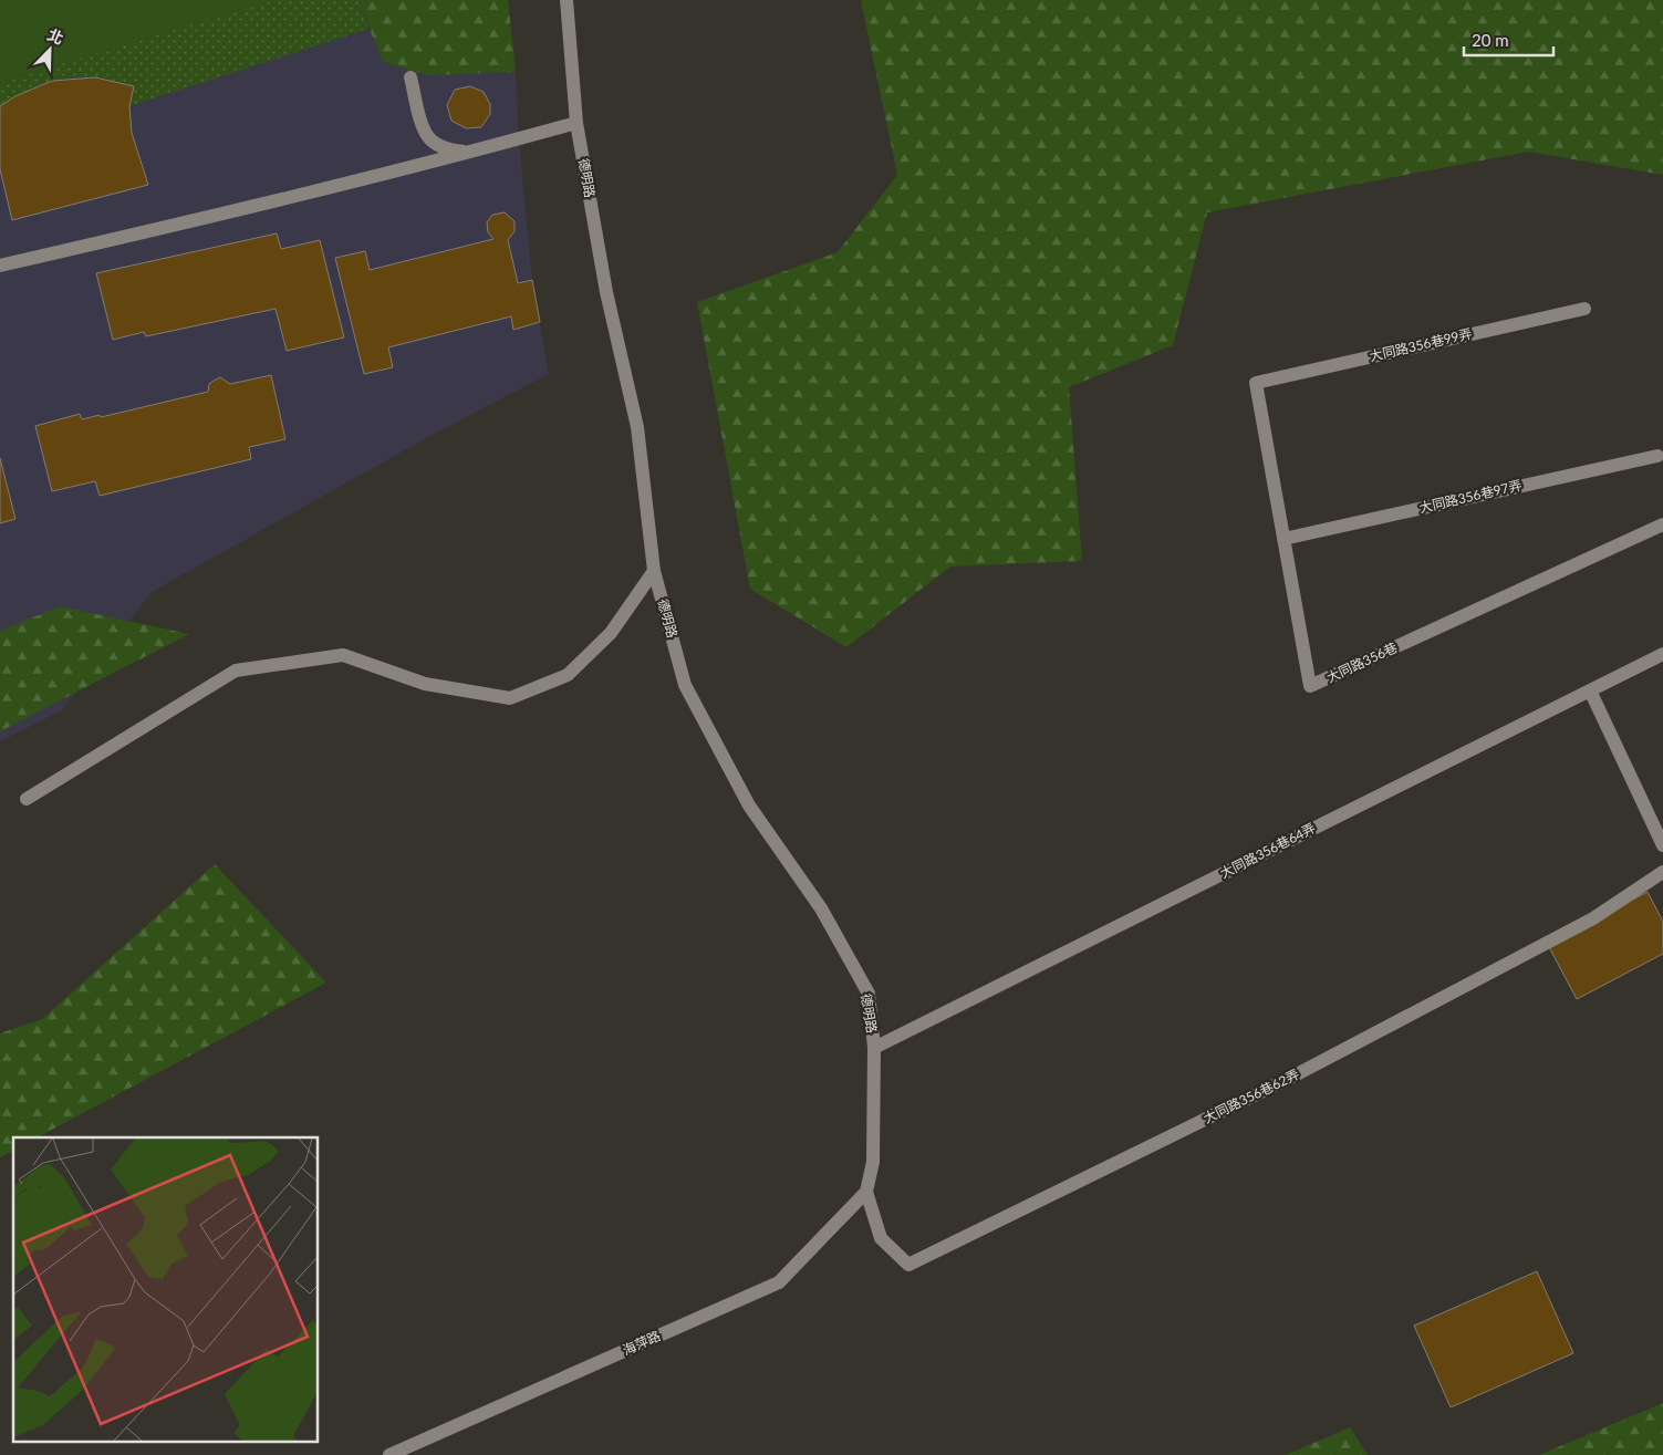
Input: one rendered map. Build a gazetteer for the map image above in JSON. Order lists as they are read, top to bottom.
{
  "streets": {
    "street": [
      "德明路",
      "大同路356巷99弄",
      "大同路356巷97弄",
      "大同路356巷",
      "大同路356巷64弄",
      "大同路356巷62弄",
      "海萍路"
    ]
  },
  "crossings": [
    ["德明路", "大同路356巷64弄"],
    ["德明路", "大同路356巷62弄"],
    ["德明路", "海萍路"],
    ["大同路356巷99弄", "大同路356巷"],
    ["大同路356巷97弄", "大同路356巷"],
    ["大同路356巷62弄", "海萍路"]
  ],
  "scale_bar": "20 m",
  "north": "top right"
}
